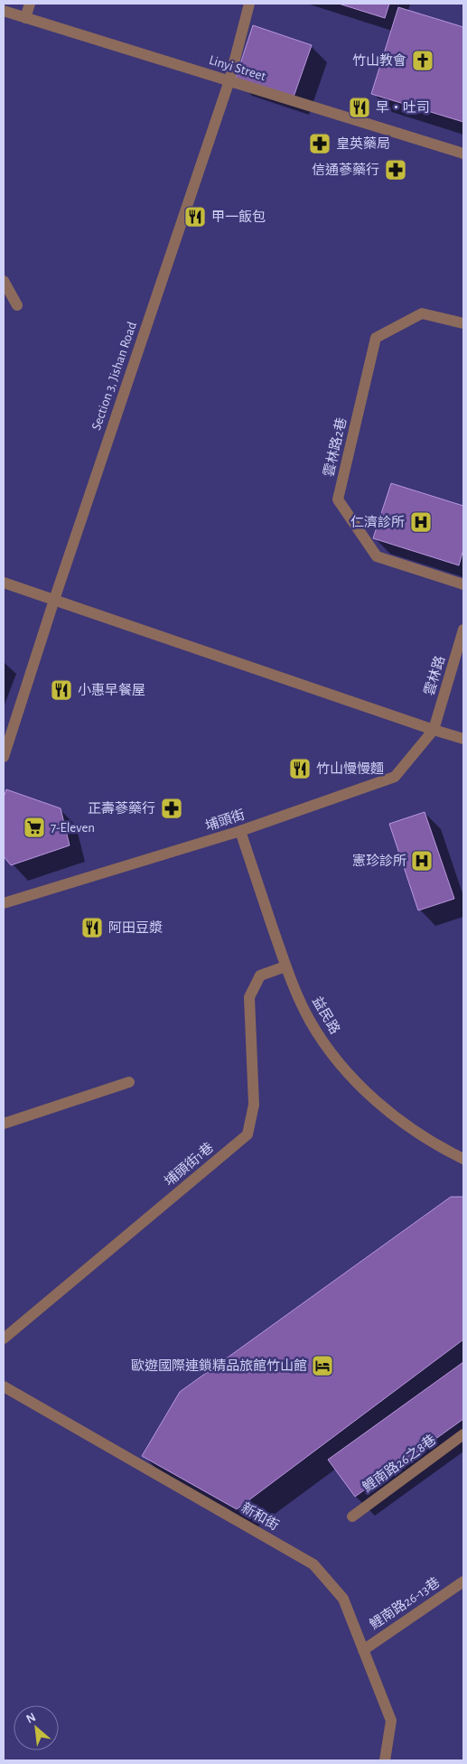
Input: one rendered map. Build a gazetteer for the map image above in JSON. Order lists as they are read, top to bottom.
{
  "streets": {
    "street": [
      "Linyi Street",
      "Section 3, Jishan Road",
      "雲林路2巷",
      "雲林路",
      "埔頭街",
      "益民路",
      "埔頭街1巷",
      "鯉南路26之8巷",
      "新和街",
      "鯉南路26-13巷"
    ]
  },
  "crossings": [
    ["Linyi Street", "Section 3, Jishan Road"],
    ["雲林路", "埔頭街"],
    ["埔頭街", "益民路"],
    ["益民路", "埔頭街1巷"],
    ["新和街", "鯉南路26-13巷"]
  ],
  "places": {
    "church": ["竹山教會"],
    "restaurant": [
      "早‧吐司",
      "甲一飯包",
      "小惠早餐屋",
      "竹山慢慢麵",
      "阿田豆漿"
    ],
    "pharmacy": ["皇英藥局", "信通蔘藥行", "正壽蔘藥行"],
    "hospital": ["仁濟診所", "憲珍診所"],
    "supermarket": ["7-Eleven"],
    "hotel": ["歐遊國際連鎖精品旅館竹山館"]
  },
  "north": "top left"
}
